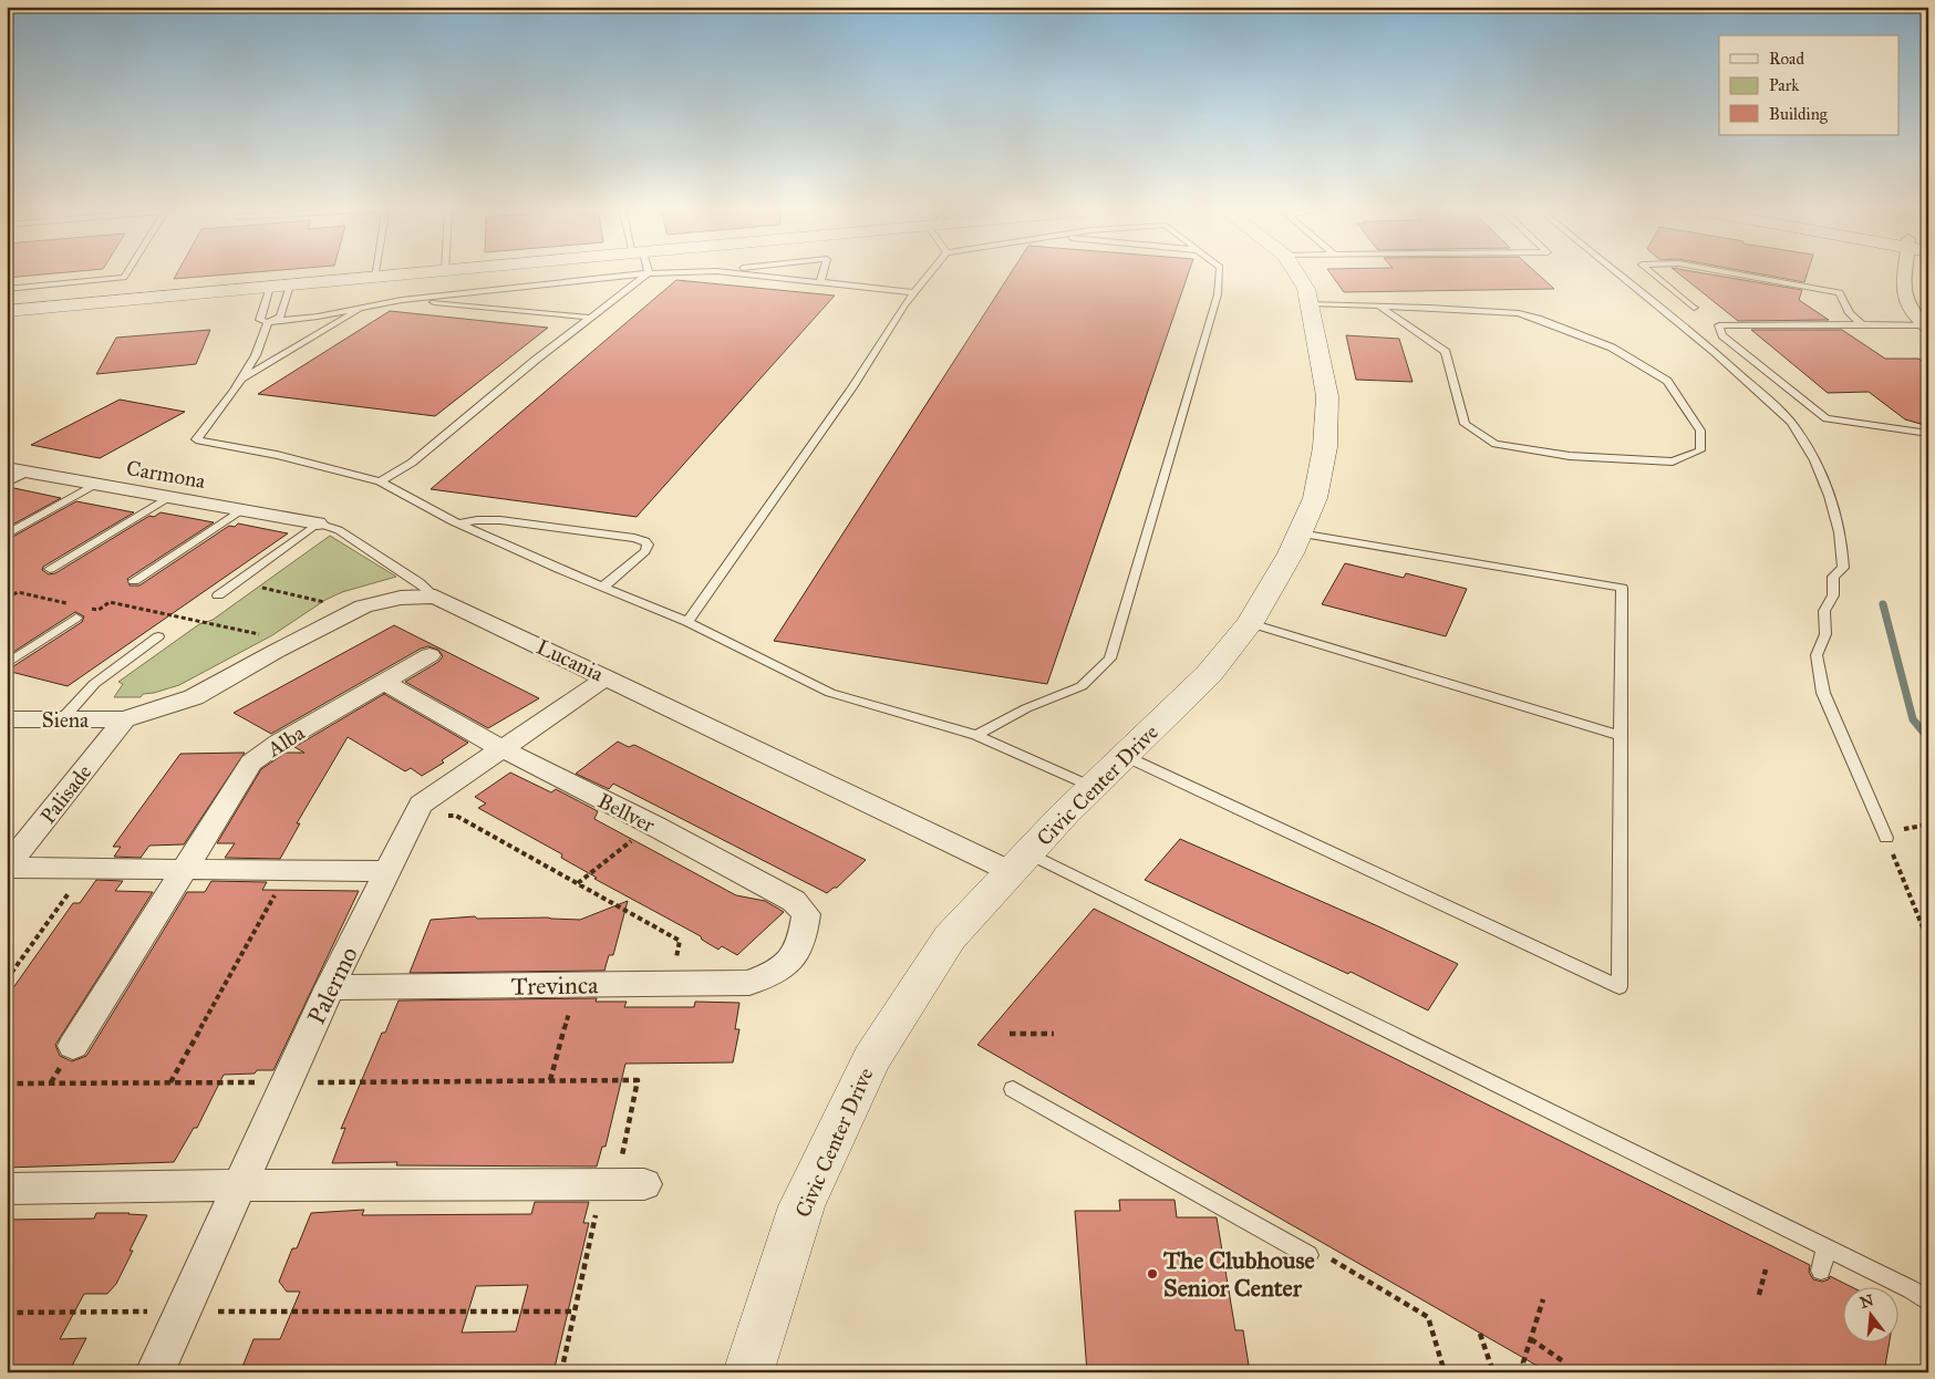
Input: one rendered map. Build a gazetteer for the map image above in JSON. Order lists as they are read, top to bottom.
{
  "streets": {
    "street": [
      "Carmona",
      "Lucania",
      "Siena",
      "Alba",
      "Civic Center Drive",
      "Palisade",
      "Bellver",
      "Palermo",
      "Trevinca"
    ]
  },
  "crossings": [
    ["Lucania", "Siena"],
    ["Lucania", "Civic Center Drive"],
    ["Lucania", "Palisade"],
    ["Lucania", "Palermo"],
    ["Siena", "Palisade"],
    ["Alba", "Bellver"],
    ["Bellver", "Palermo"],
    ["Bellver", "Trevinca"],
    ["Palermo", "Trevinca"]
  ],
  "places": ["The Clubhouse Senior Center"],
  "legend": ["Road", "Park", "Building"],
  "north": "top"
}
